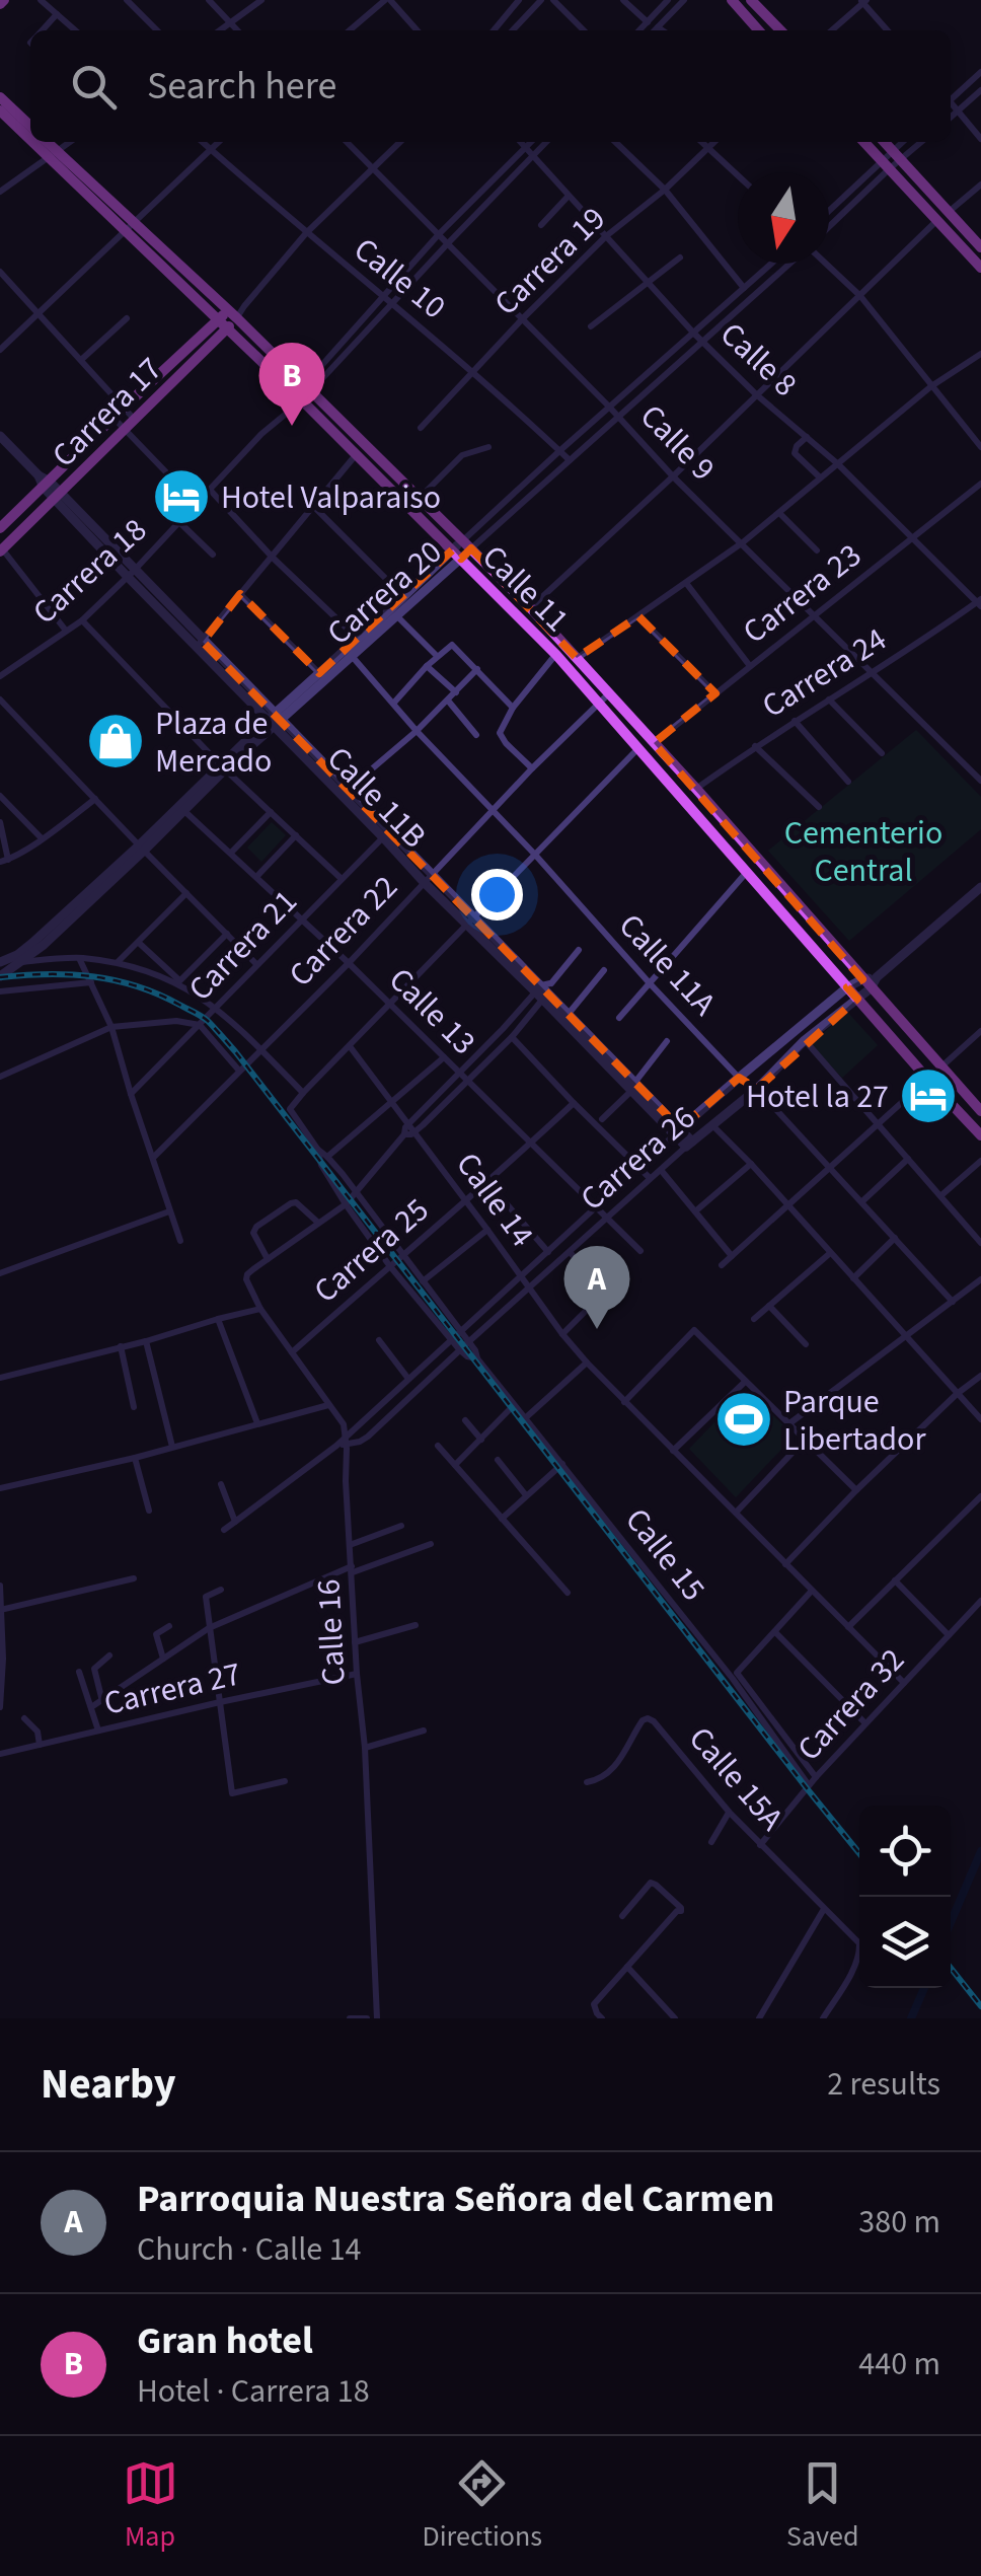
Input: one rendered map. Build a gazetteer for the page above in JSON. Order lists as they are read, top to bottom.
{
  "streets": {
    "main road": ["Carrera 17", "Calle 11"],
    "street": [
      "Carrera 19",
      "Calle 10",
      "Calle 8",
      "Calle 9",
      "Carrera 18",
      "Carrera 20",
      "Carrera 23",
      "Carrera 24",
      "Calle 11B",
      "Carrera 22",
      "Carrera 21",
      "Calle 11A",
      "Calle 13",
      "Carrera 26",
      "Calle 14",
      "Carrera 25",
      "Calle 15",
      "Calle 16",
      "Carrera 27",
      "Carrera 32",
      "Calle 15A"
    ]
  },
  "crossings": [
    ["Carrera 19", "Calle 10"],
    ["Carrera 19", "Calle 8"],
    ["Carrera 19", "Calle 9"],
    ["Calle 10", "Carrera 17"],
    ["Calle 10", "Carrera 18"],
    ["Calle 10", "Carrera 20"],
    ["Calle 8", "Carrera 18"],
    ["Calle 8", "Carrera 20"],
    ["Calle 8", "Carrera 23"],
    ["Calle 8", "Carrera 24"],
    ["Carrera 17", "Calle 9"],
    ["Carrera 17", "Calle 11"],
    ["Carrera 17", "Calle 11B"],
    ["Calle 9", "Carrera 18"],
    ["Calle 9", "Carrera 20"],
    ["Calle 9", "Carrera 23"],
    ["Calle 9", "Carrera 24"],
    ["Carrera 18", "Calle 11"],
    ["Carrera 18", "Calle 11B"],
    ["Calle 11", "Carrera 20"],
    ["Calle 11", "Carrera 23"],
    ["Calle 11", "Carrera 24"],
    ["Calle 11", "Carrera 22"],
    ["Calle 11", "Carrera 26"],
    ["Carrera 20", "Calle 11B"],
    ["Carrera 20", "Calle 11A"],
    ["Carrera 20", "Calle 13"],
    ["Calle 11B", "Carrera 22"],
    ["Calle 11B", "Carrera 21"],
    ["Calle 11B", "Carrera 26"],
    ["Carrera 22", "Calle 11A"],
    ["Carrera 22", "Calle 13"],
    ["Carrera 21", "Calle 13"],
    ["Calle 11A", "Carrera 26"],
    ["Calle 13", "Carrera 26"],
    ["Calle 13", "Carrera 25"],
    ["Carrera 26", "Calle 14"],
    ["Carrera 26", "Calle 15"],
    ["Carrera 26", "Calle 16"],
    ["Calle 14", "Carrera 25"],
    ["Calle 14", "Carrera 32"],
    ["Carrera 25", "Calle 15"],
    ["Carrera 25", "Calle 16"],
    ["Calle 15", "Carrera 32"],
    ["Calle 16", "Carrera 27"],
    ["Carrera 32", "Calle 15A"]
  ],
  "parks": ["Cementerio Central"],
  "places": {
    "hotel": ["Hotel Valparaiso", "Hotel la 27"],
    "shop": ["Plaza de Mercado"],
    "sports": ["Parque Libertador"]
  },
  "north": "bottom",
  "page": {
    "search": "Search here",
    "pins": ["B", "A"],
    "heading": ["Nearby", "2 results"],
    "list": [
      {
        "mark": "A",
        "name": "Parroquia Nuestra Señora del Carmen",
        "note": "Church · Calle 14",
        "value": "380 m"
      },
      {
        "mark": "B",
        "name": "Gran hotel",
        "note": "Hotel · Carrera 18",
        "value": "440 m"
      }
    ],
    "nav": ["Map", "Directions", "Saved"]
  }
}
